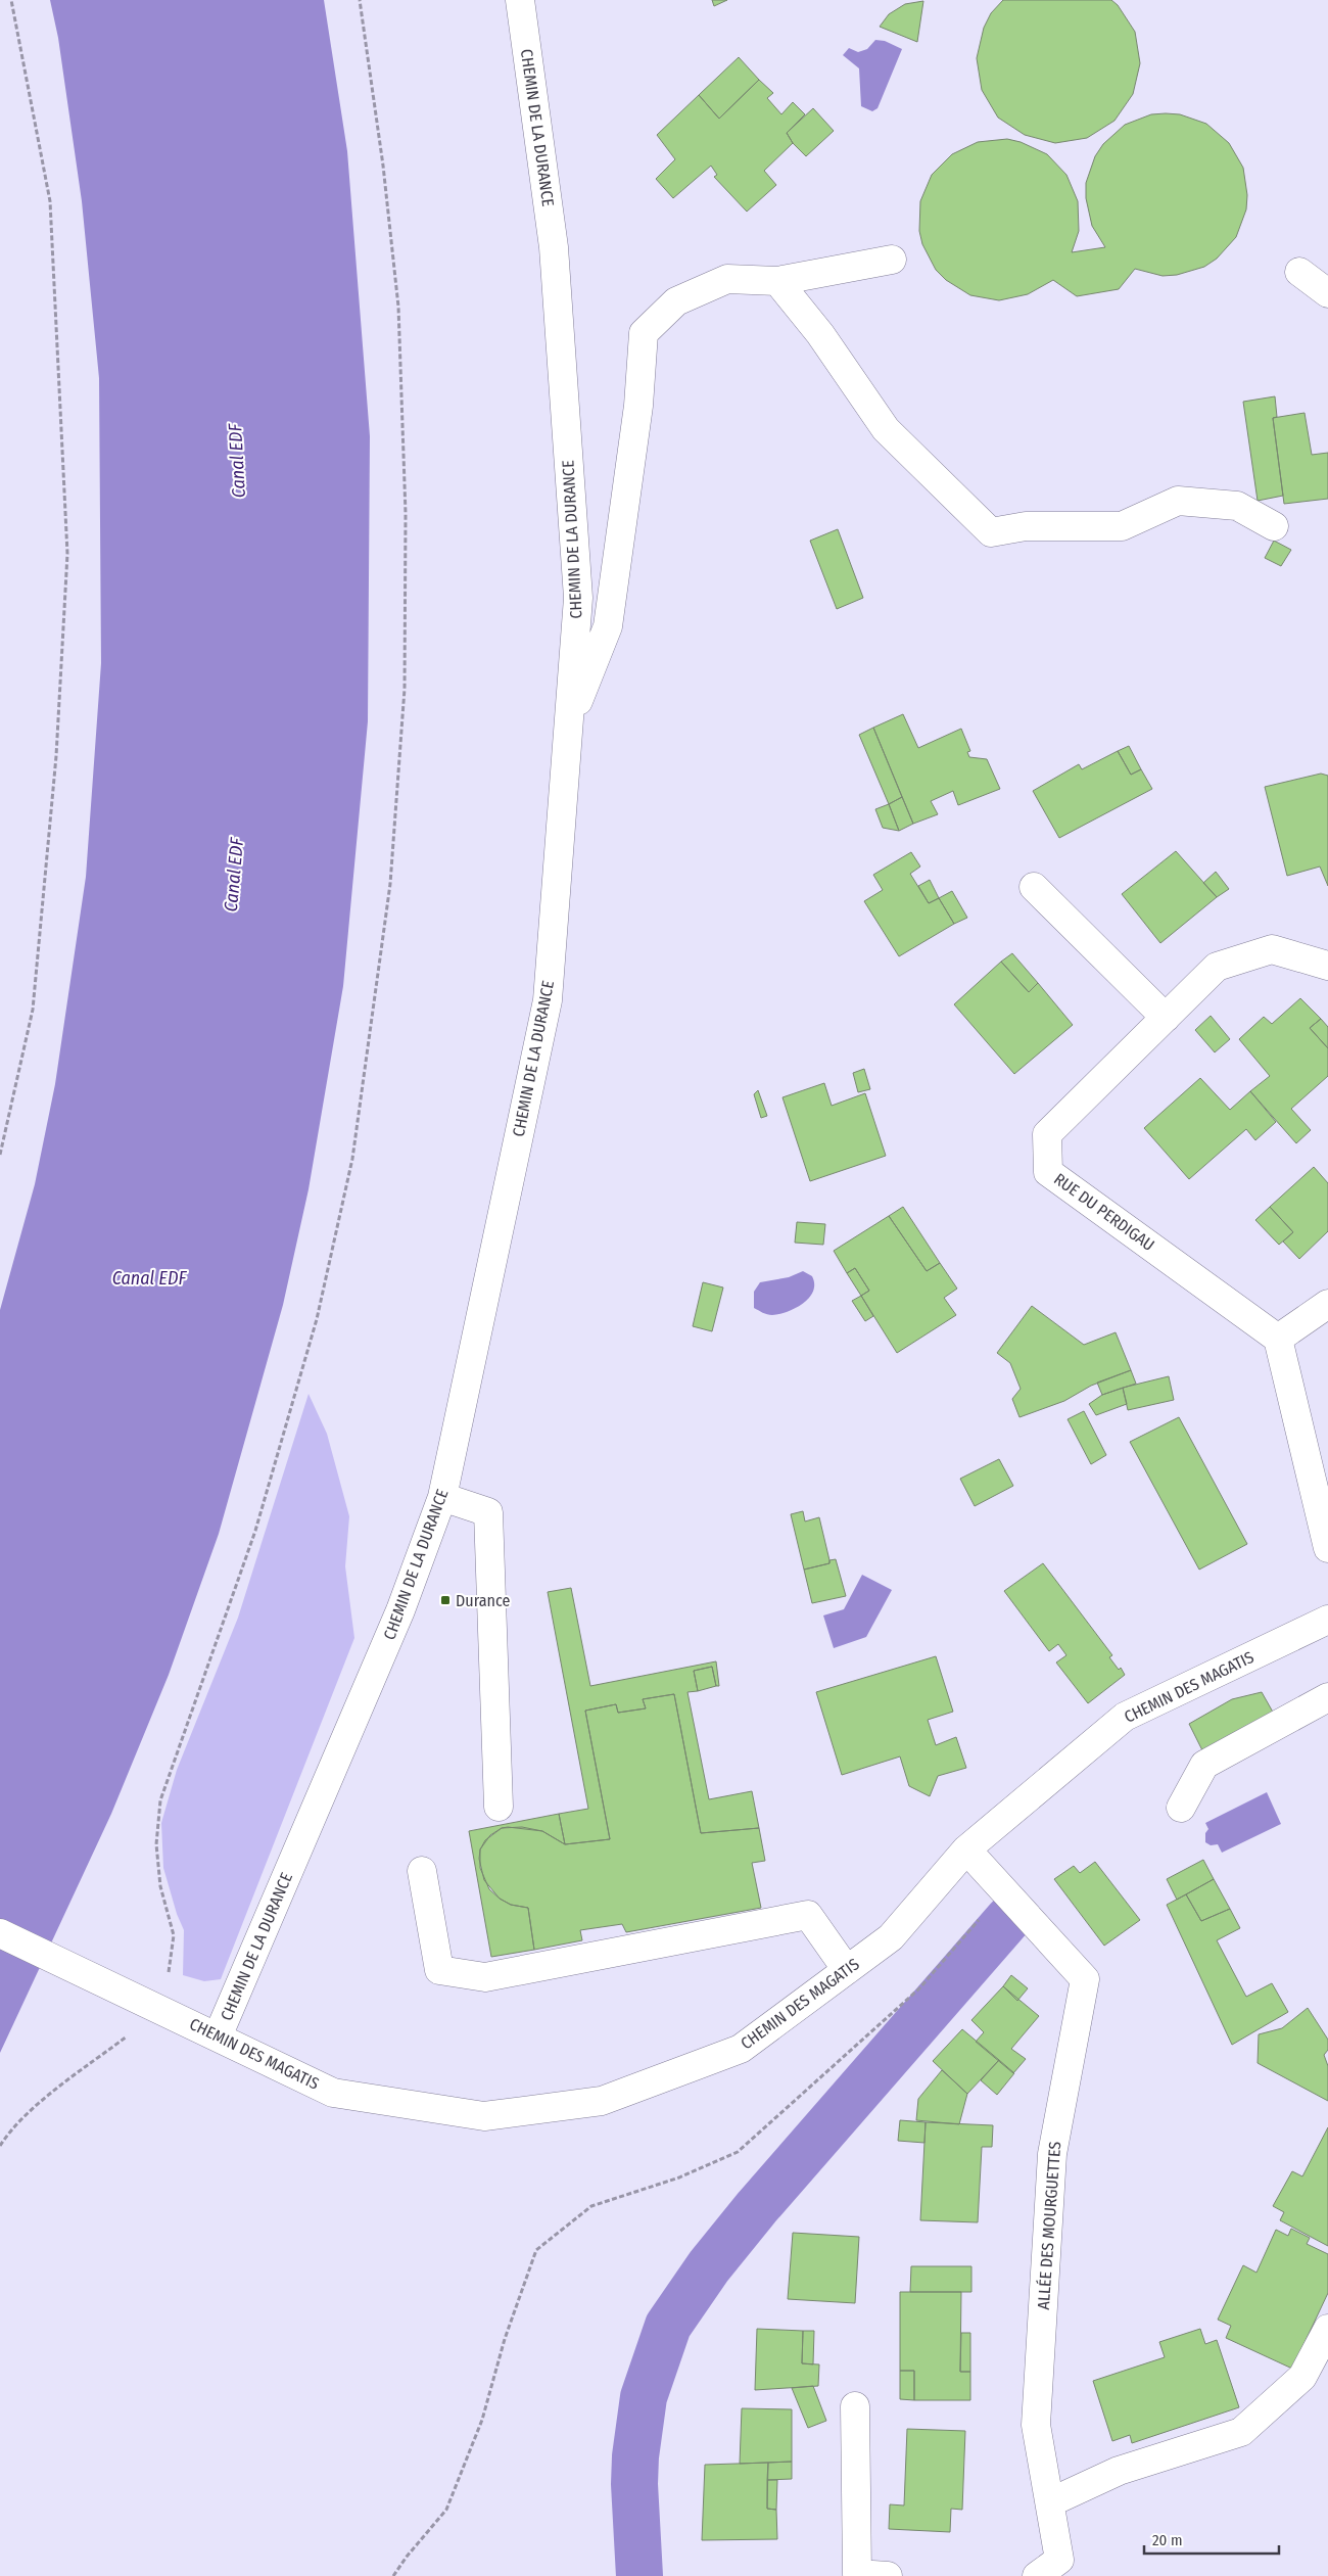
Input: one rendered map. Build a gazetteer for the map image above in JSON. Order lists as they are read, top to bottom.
{
  "streets": {
    "street": [
      "CHEMIN DE LA DURANCE",
      "RUE DU PERDIGAU",
      "CHEMIN DES MAGATIS",
      "ALLÉE DES MOURGUETTES"
    ]
  },
  "crossings": [
    ["CHEMIN DE LA DURANCE", "CHEMIN DES MAGATIS"],
    ["CHEMIN DES MAGATIS", "ALLÉE DES MOURGUETTES"]
  ],
  "water": ["Canal EDF"],
  "places": {
    "transit": ["Durance"]
  },
  "scale_bar": "20 m"
}
